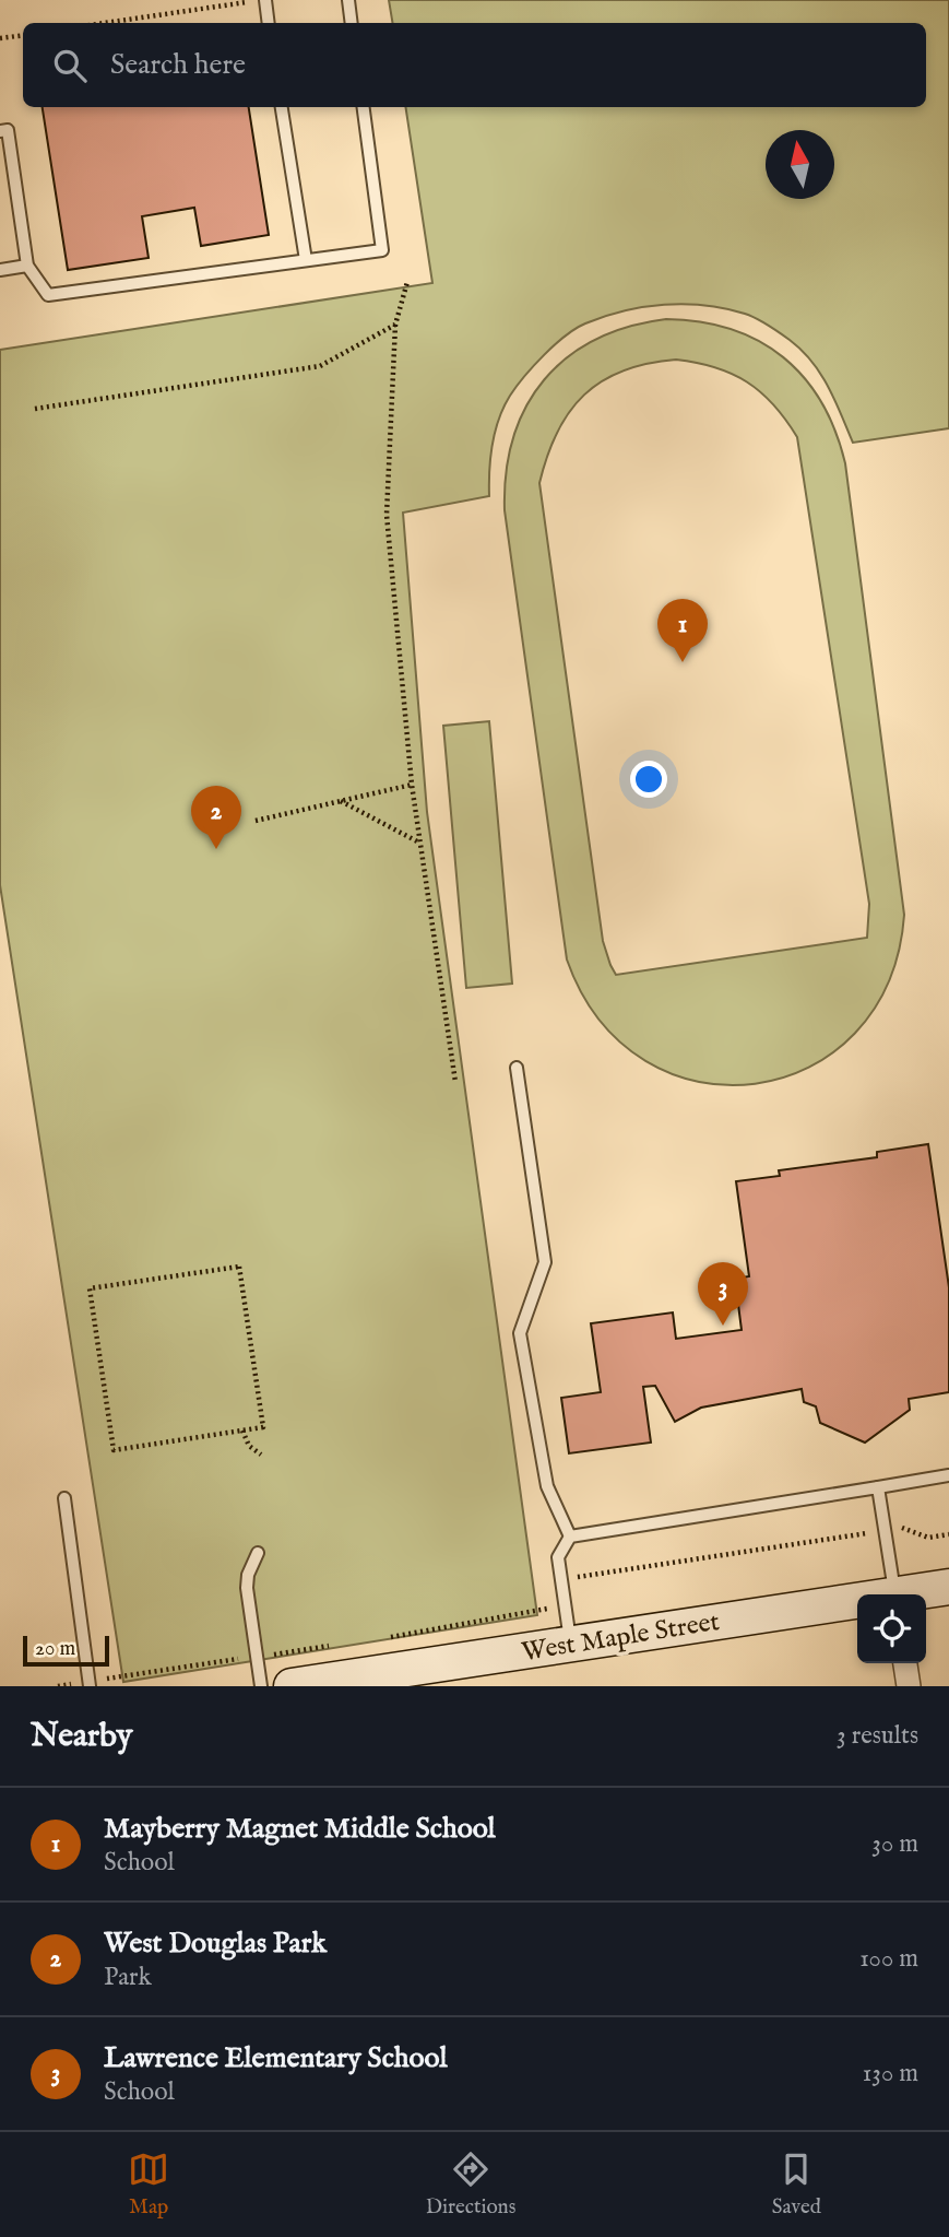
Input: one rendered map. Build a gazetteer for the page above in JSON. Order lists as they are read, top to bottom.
{
  "streets": {
    "street": ["West Maple Street"]
  },
  "scale_bar": "20 m",
  "north": "top",
  "page": {
    "search": "Search here",
    "pins": ["1", "2", "3"],
    "scale": "20 m",
    "heading": ["Nearby", "3 results"],
    "list": [
      {
        "mark": "1",
        "name": "Mayberry Magnet Middle School",
        "note": "School",
        "value": "30 m"
      },
      {
        "mark": "2",
        "name": "West Douglas Park",
        "note": "Park",
        "value": "100 m"
      },
      {
        "mark": "3",
        "name": "Lawrence Elementary School",
        "note": "School",
        "value": "130 m"
      }
    ],
    "nav": ["Map", "Directions", "Saved"]
  }
}
